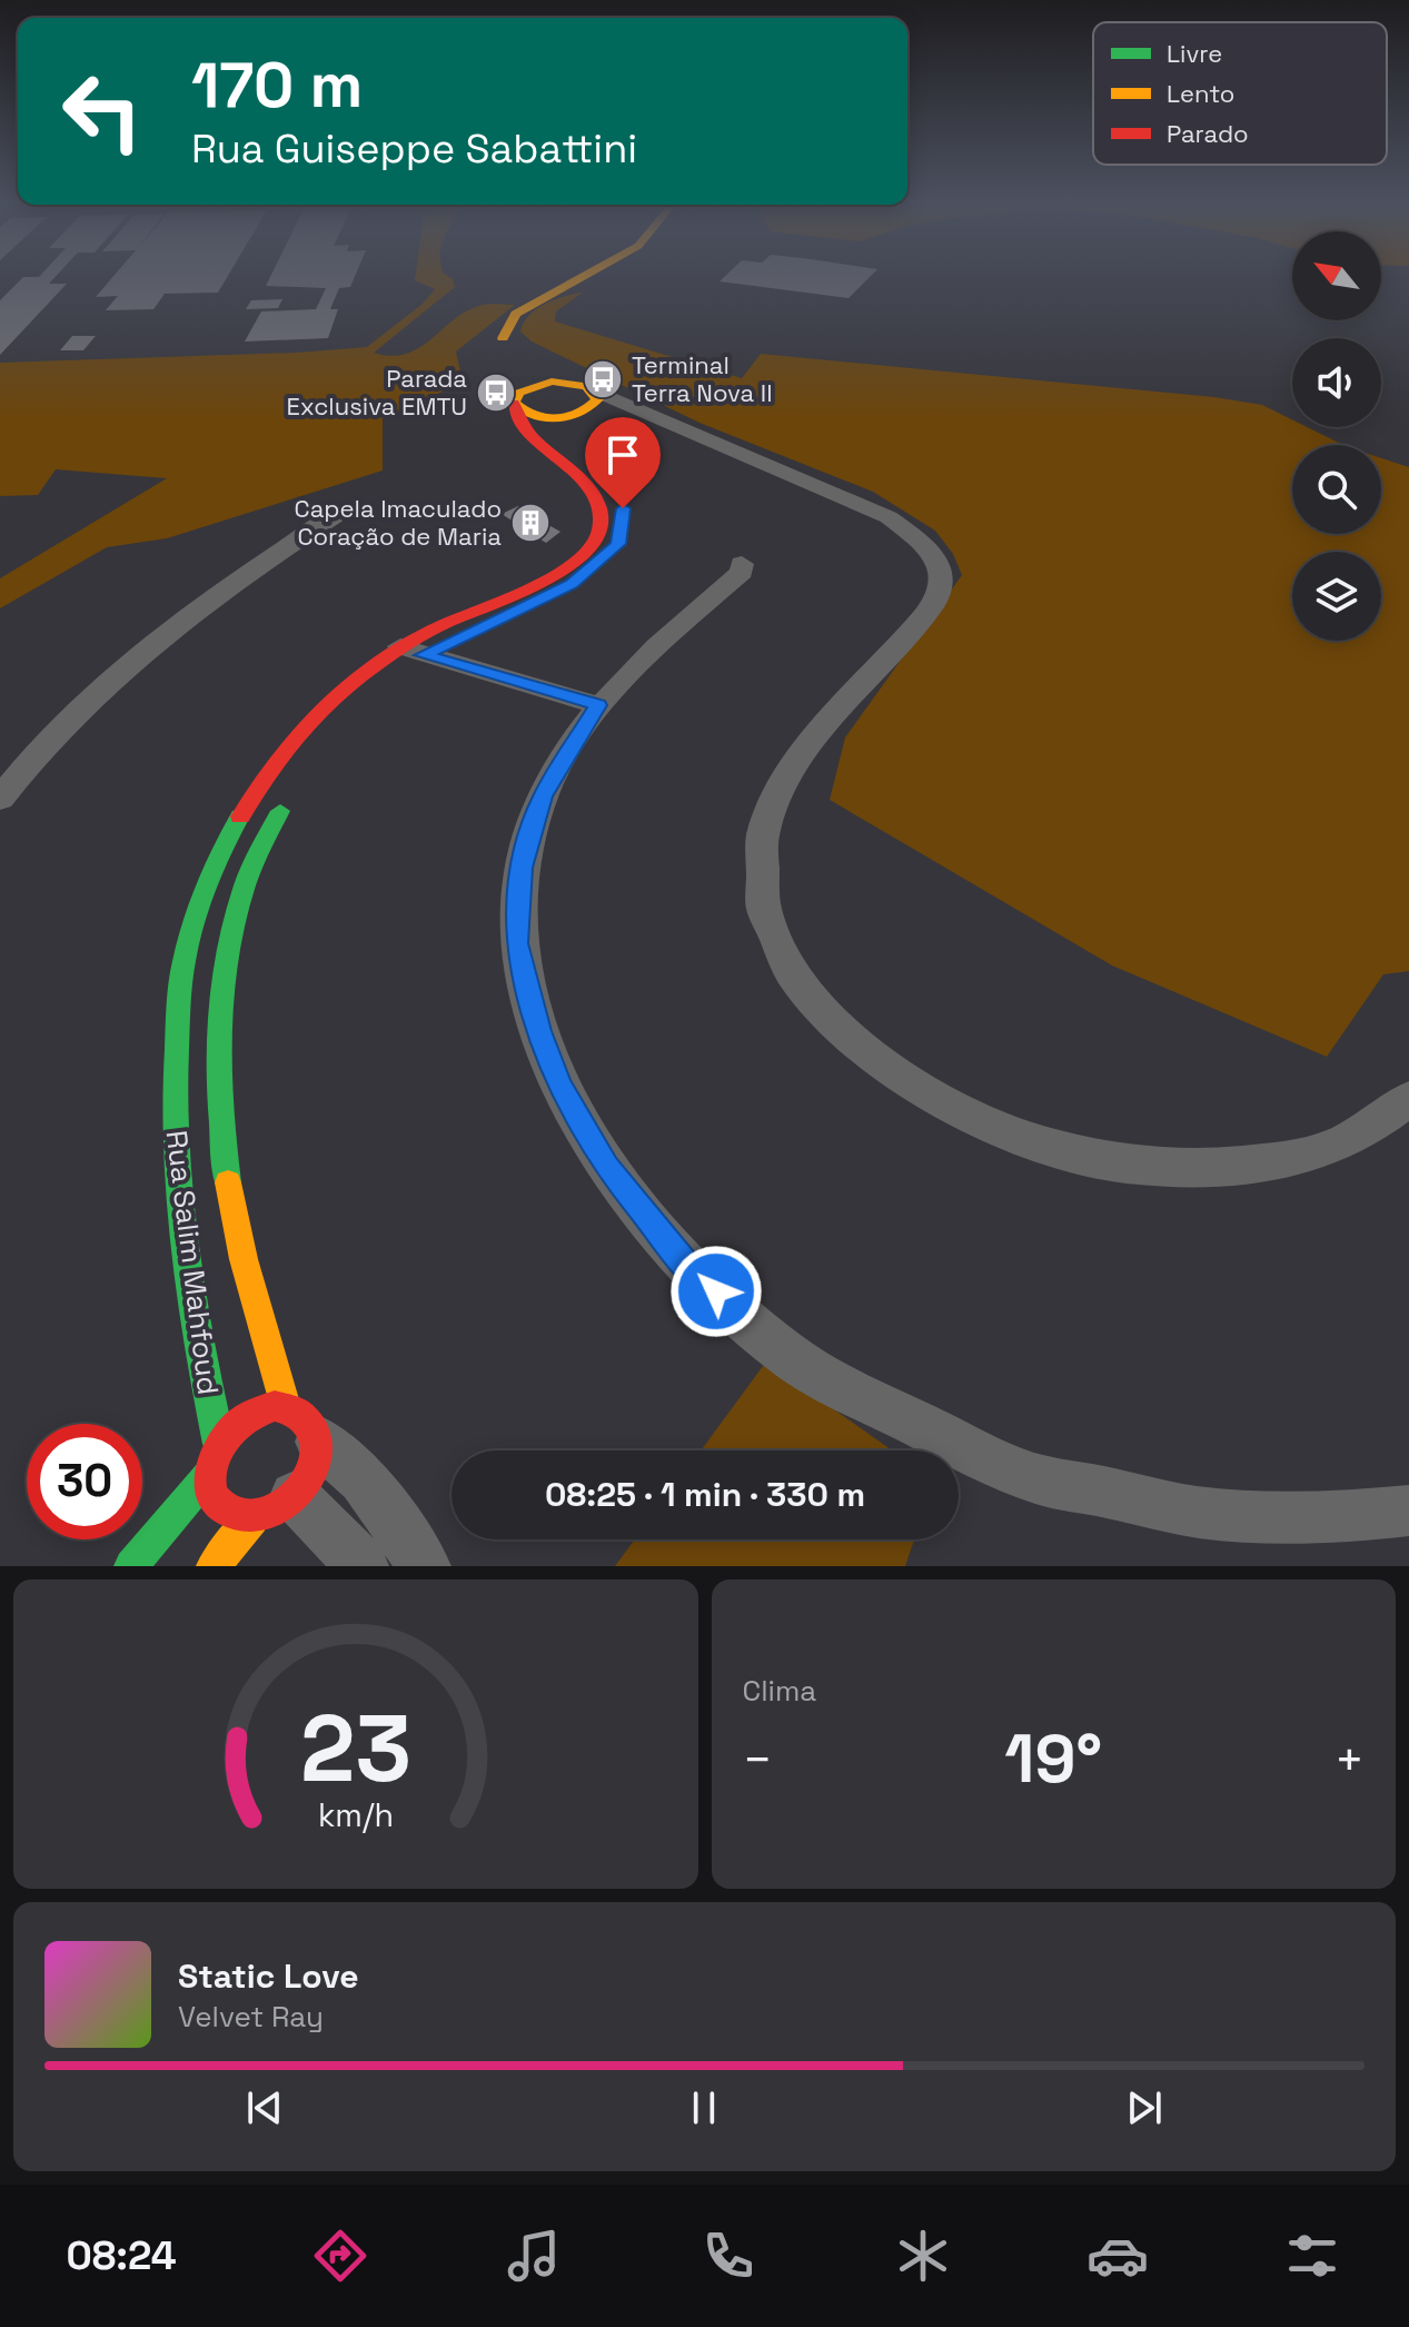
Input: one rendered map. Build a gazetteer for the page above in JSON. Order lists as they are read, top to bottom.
{
  "streets": {
    "street": ["Rua Salim Mahfoud"]
  },
  "places": {
    "bus stop": ["Terminal Terra Nova II", "Parada Exclusiva EMTU"],
    "building": ["Capela Imaculado Coração de Maria"]
  },
  "legend": ["Livre", "Lento", "Parado"],
  "north": "top left",
  "page": {
    "turn": ["170 m", "Rua Guiseppe Sabattini"],
    "limit": "30",
    "trip": "08:25 · 1 min · 330 m",
    "tile": "Clima",
    "heat": ["−", "19°", "+"],
    "song": ["Static Love", "Velvet Ray"],
    "tabs": "08:24",
    "gauge": ["23", "km/h"]
  }
}
